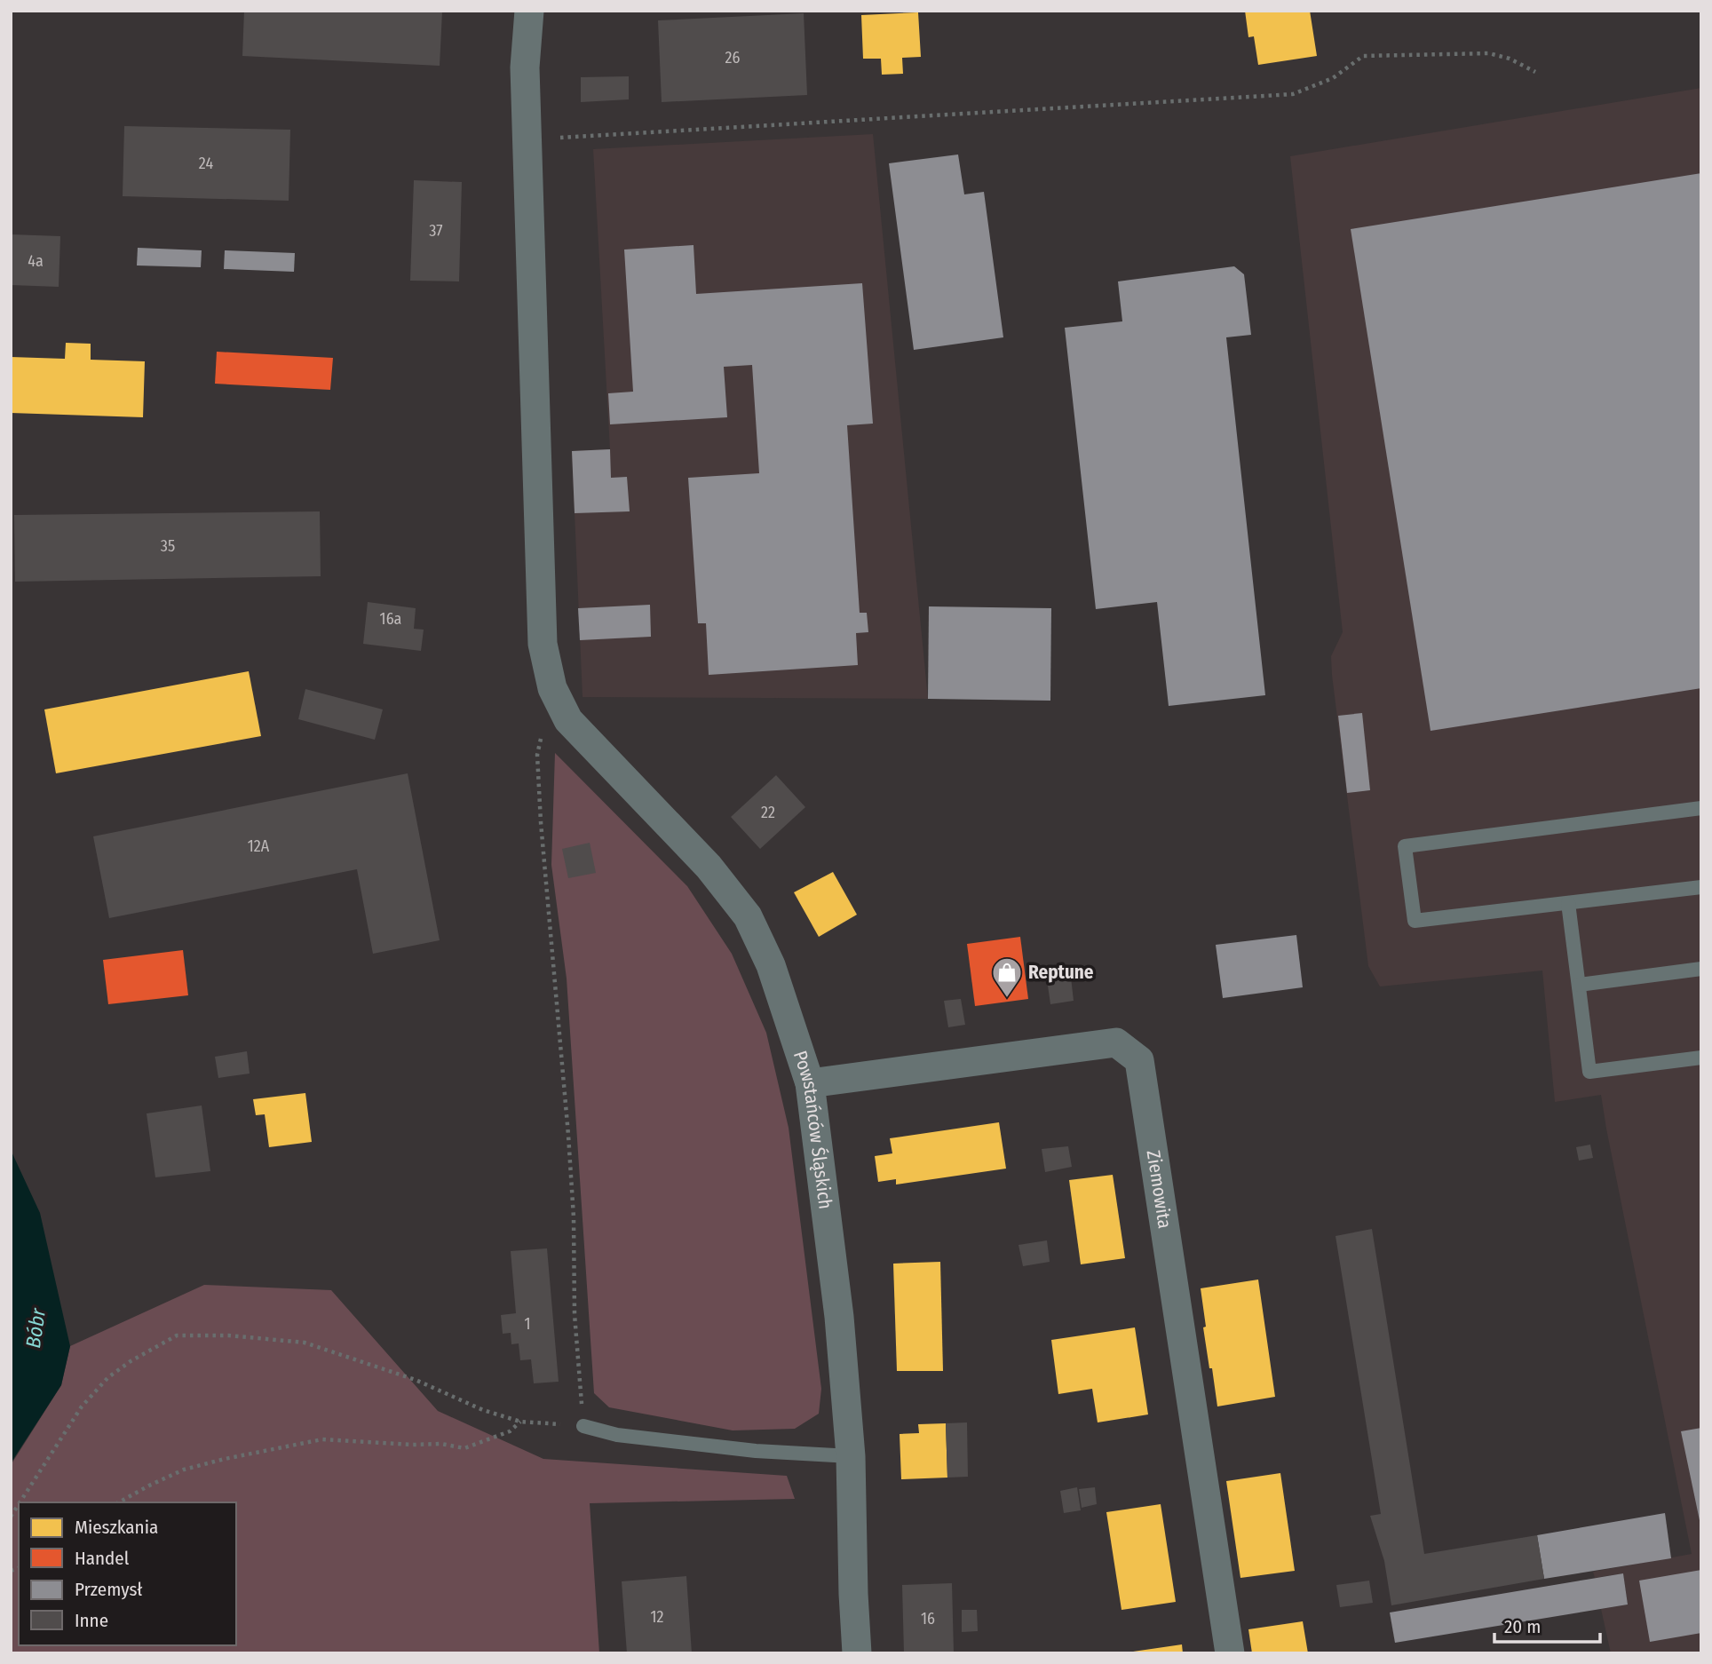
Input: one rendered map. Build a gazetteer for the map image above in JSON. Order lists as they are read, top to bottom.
{
  "streets": {
    "street": ["Powstańców Śląskich", "Ziemowita"]
  },
  "crossings": [
    ["Powstańców Śląskich", "Ziemowita"]
  ],
  "water": ["Bóbr"],
  "places": {
    "shop": ["Reptune"]
  },
  "house_numbers": [
    "26",
    "24",
    "37",
    "4a",
    "35",
    "16a",
    "22",
    "12A",
    "1",
    "12",
    "16"
  ],
  "legend": [
    "Mieszkania",
    "Handel",
    "Przemysł",
    "Inne"
  ],
  "scale_bar": "20 m"
}
